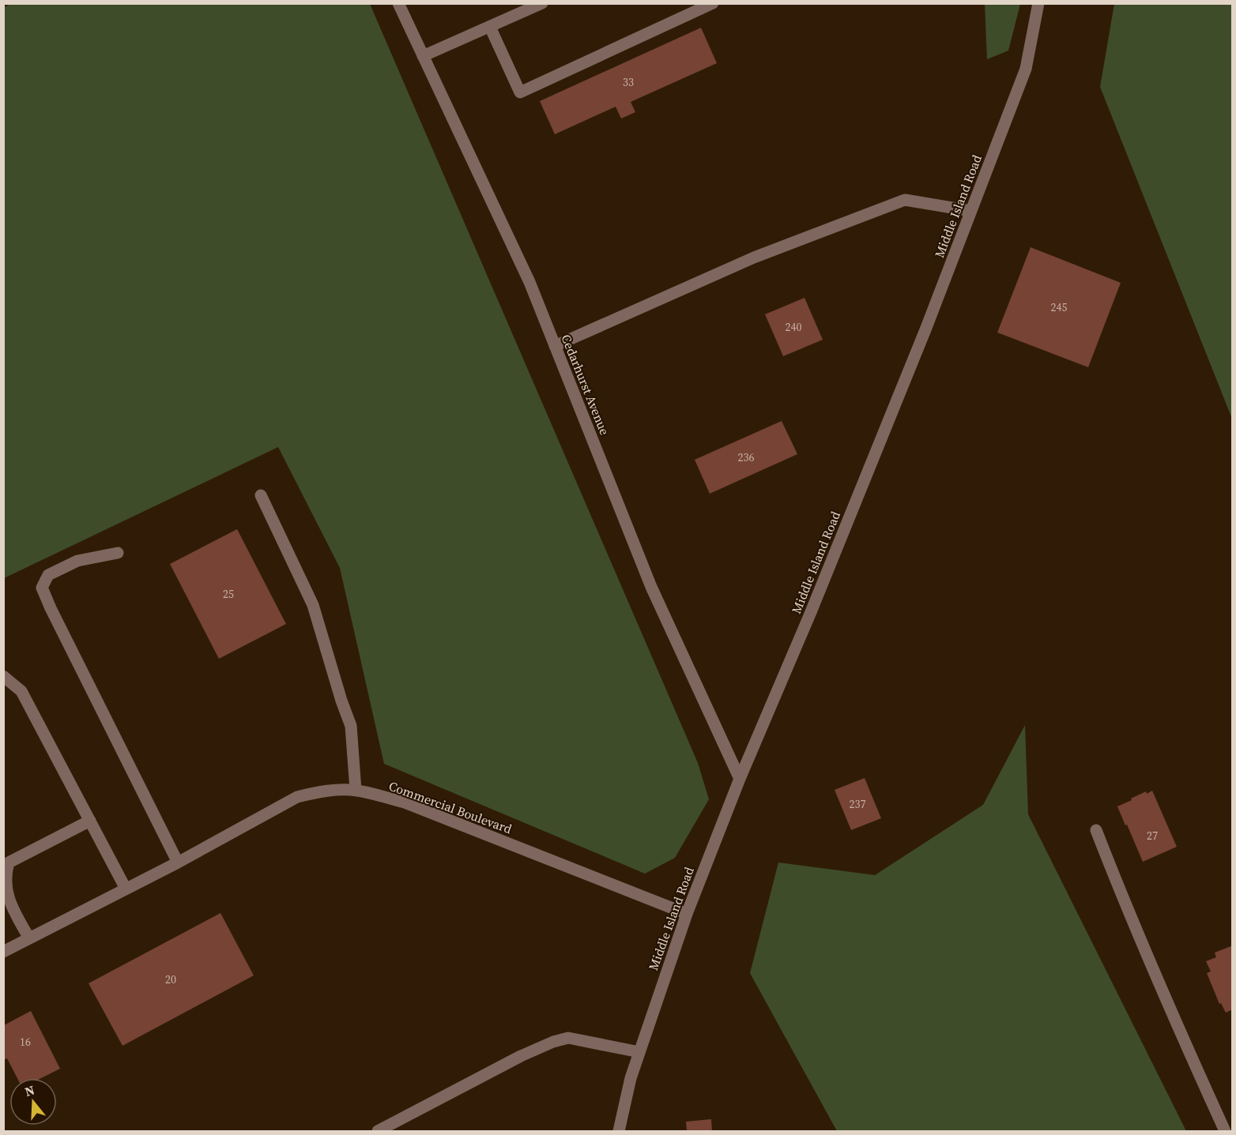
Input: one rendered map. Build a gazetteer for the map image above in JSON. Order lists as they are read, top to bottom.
{
  "streets": {
    "street": ["Middle Island Road", "Cedarhurst Avenue", "Commercial Boulevard"]
  },
  "crossings": [
    ["Middle Island Road", "Cedarhurst Avenue"],
    ["Middle Island Road", "Commercial Boulevard"]
  ],
  "house_numbers": [
    "33",
    "245",
    "240",
    "236",
    "25",
    "237",
    "27",
    "20",
    "16"
  ],
  "north": "top"
}
